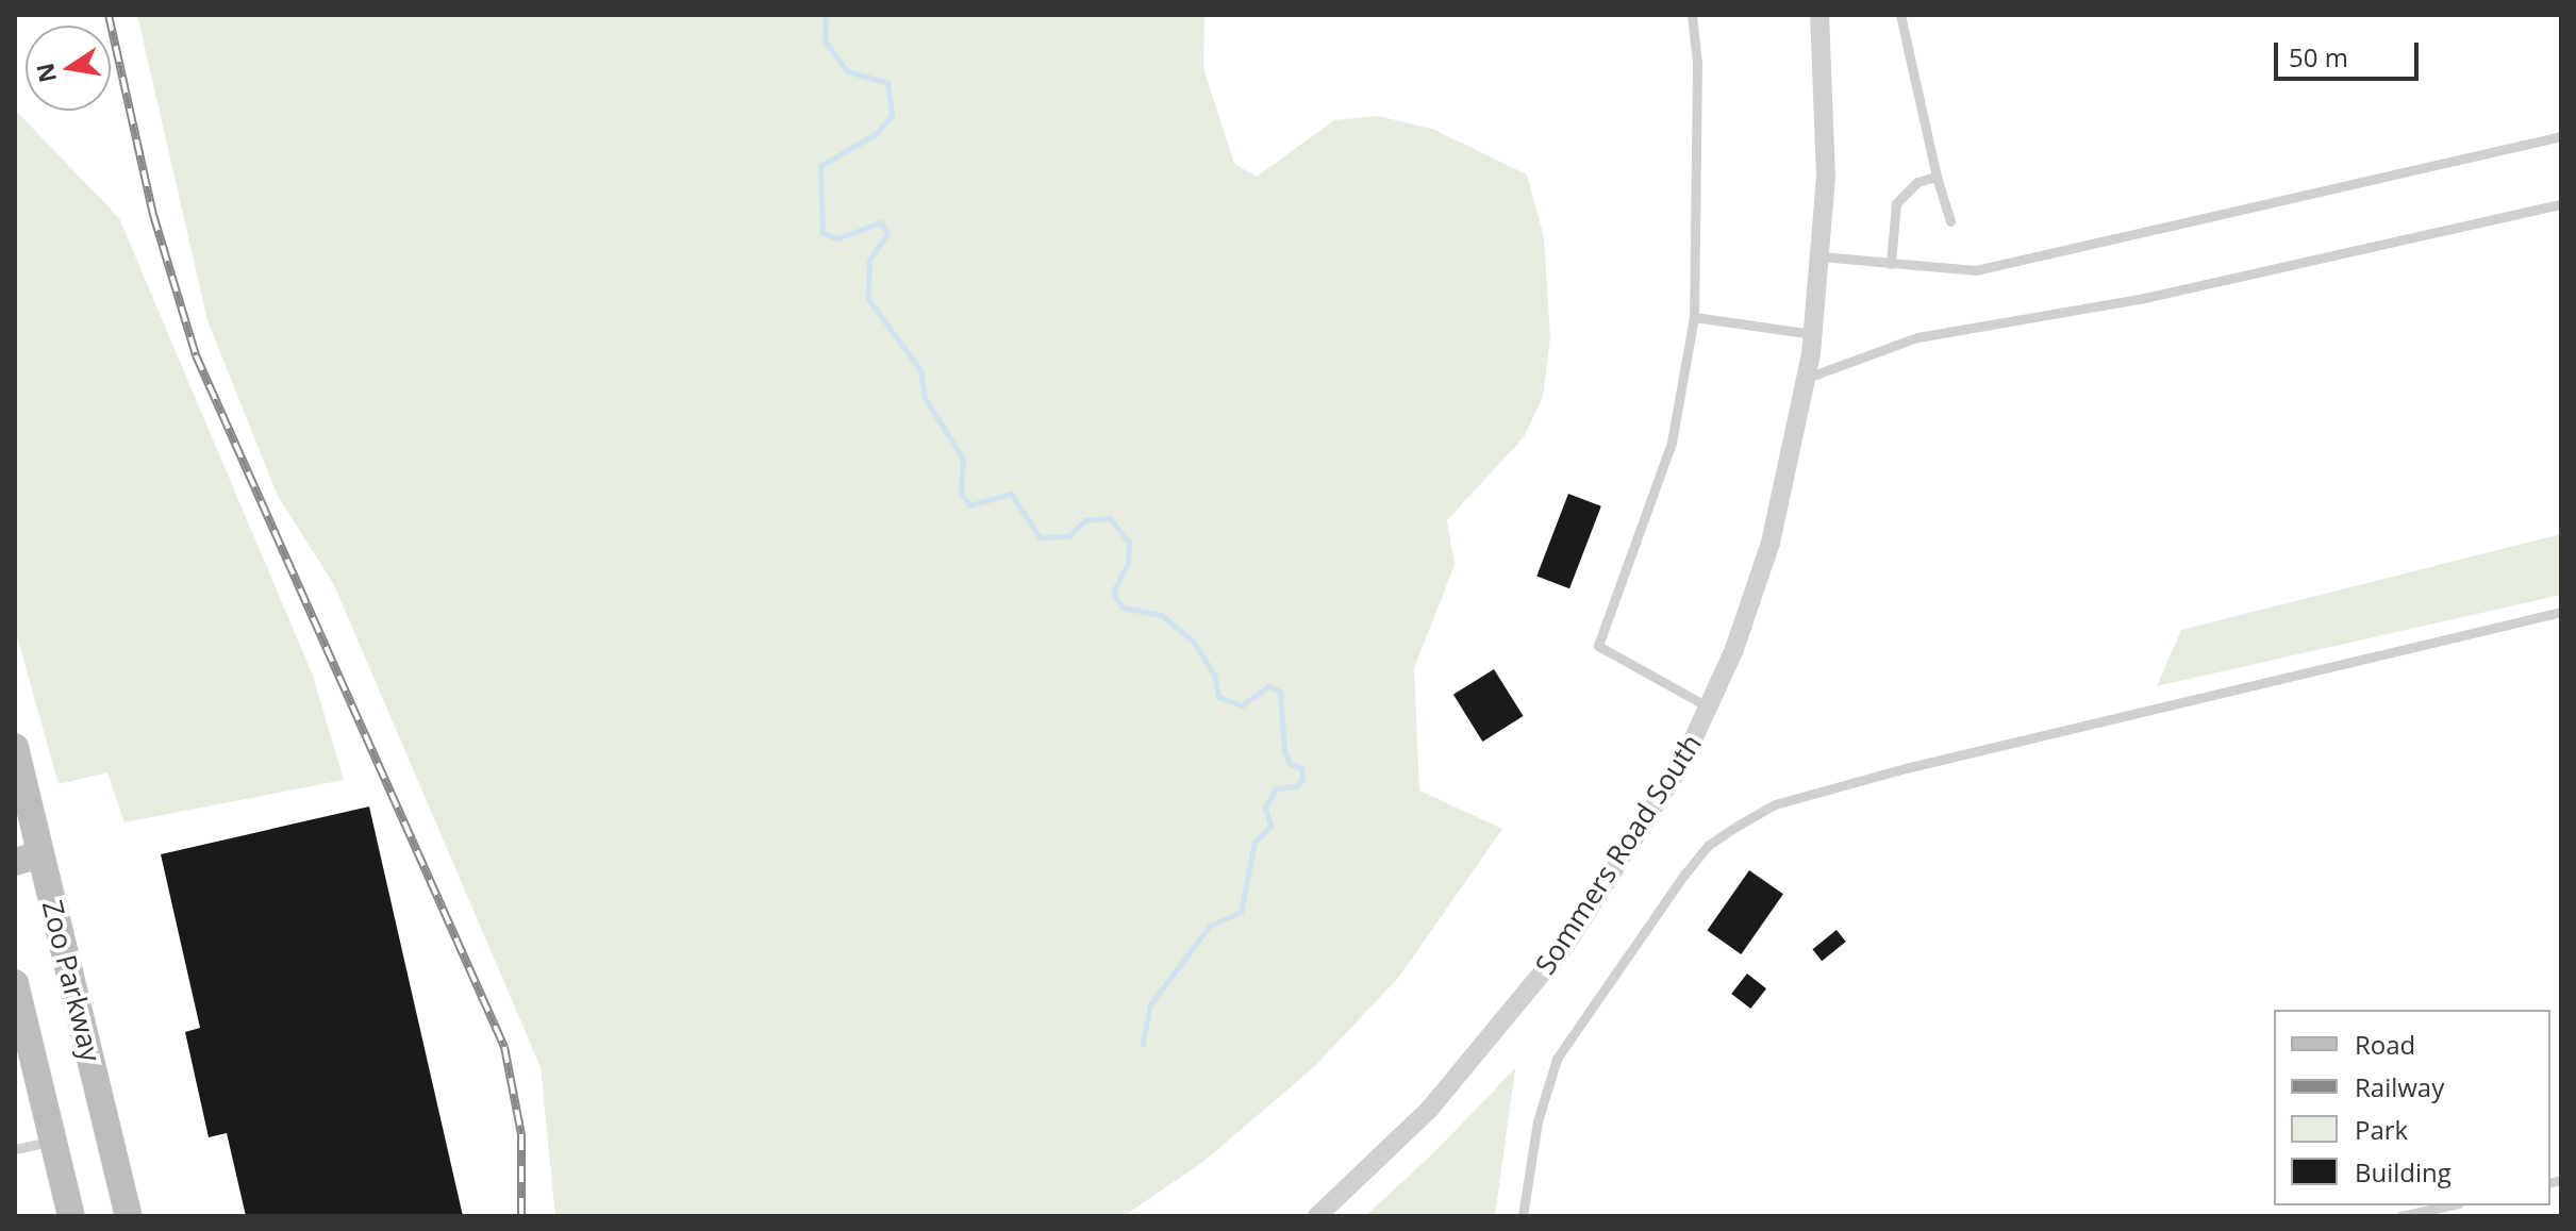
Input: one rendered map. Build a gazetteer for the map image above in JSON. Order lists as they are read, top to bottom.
{
  "streets": {
    "main road": ["Zoo Parkway"],
    "street": ["Sommers Road South"]
  },
  "legend": [
    "Road",
    "Railway",
    "Park",
    "Building"
  ],
  "scale_bar": "50 m",
  "north": "left"
}
